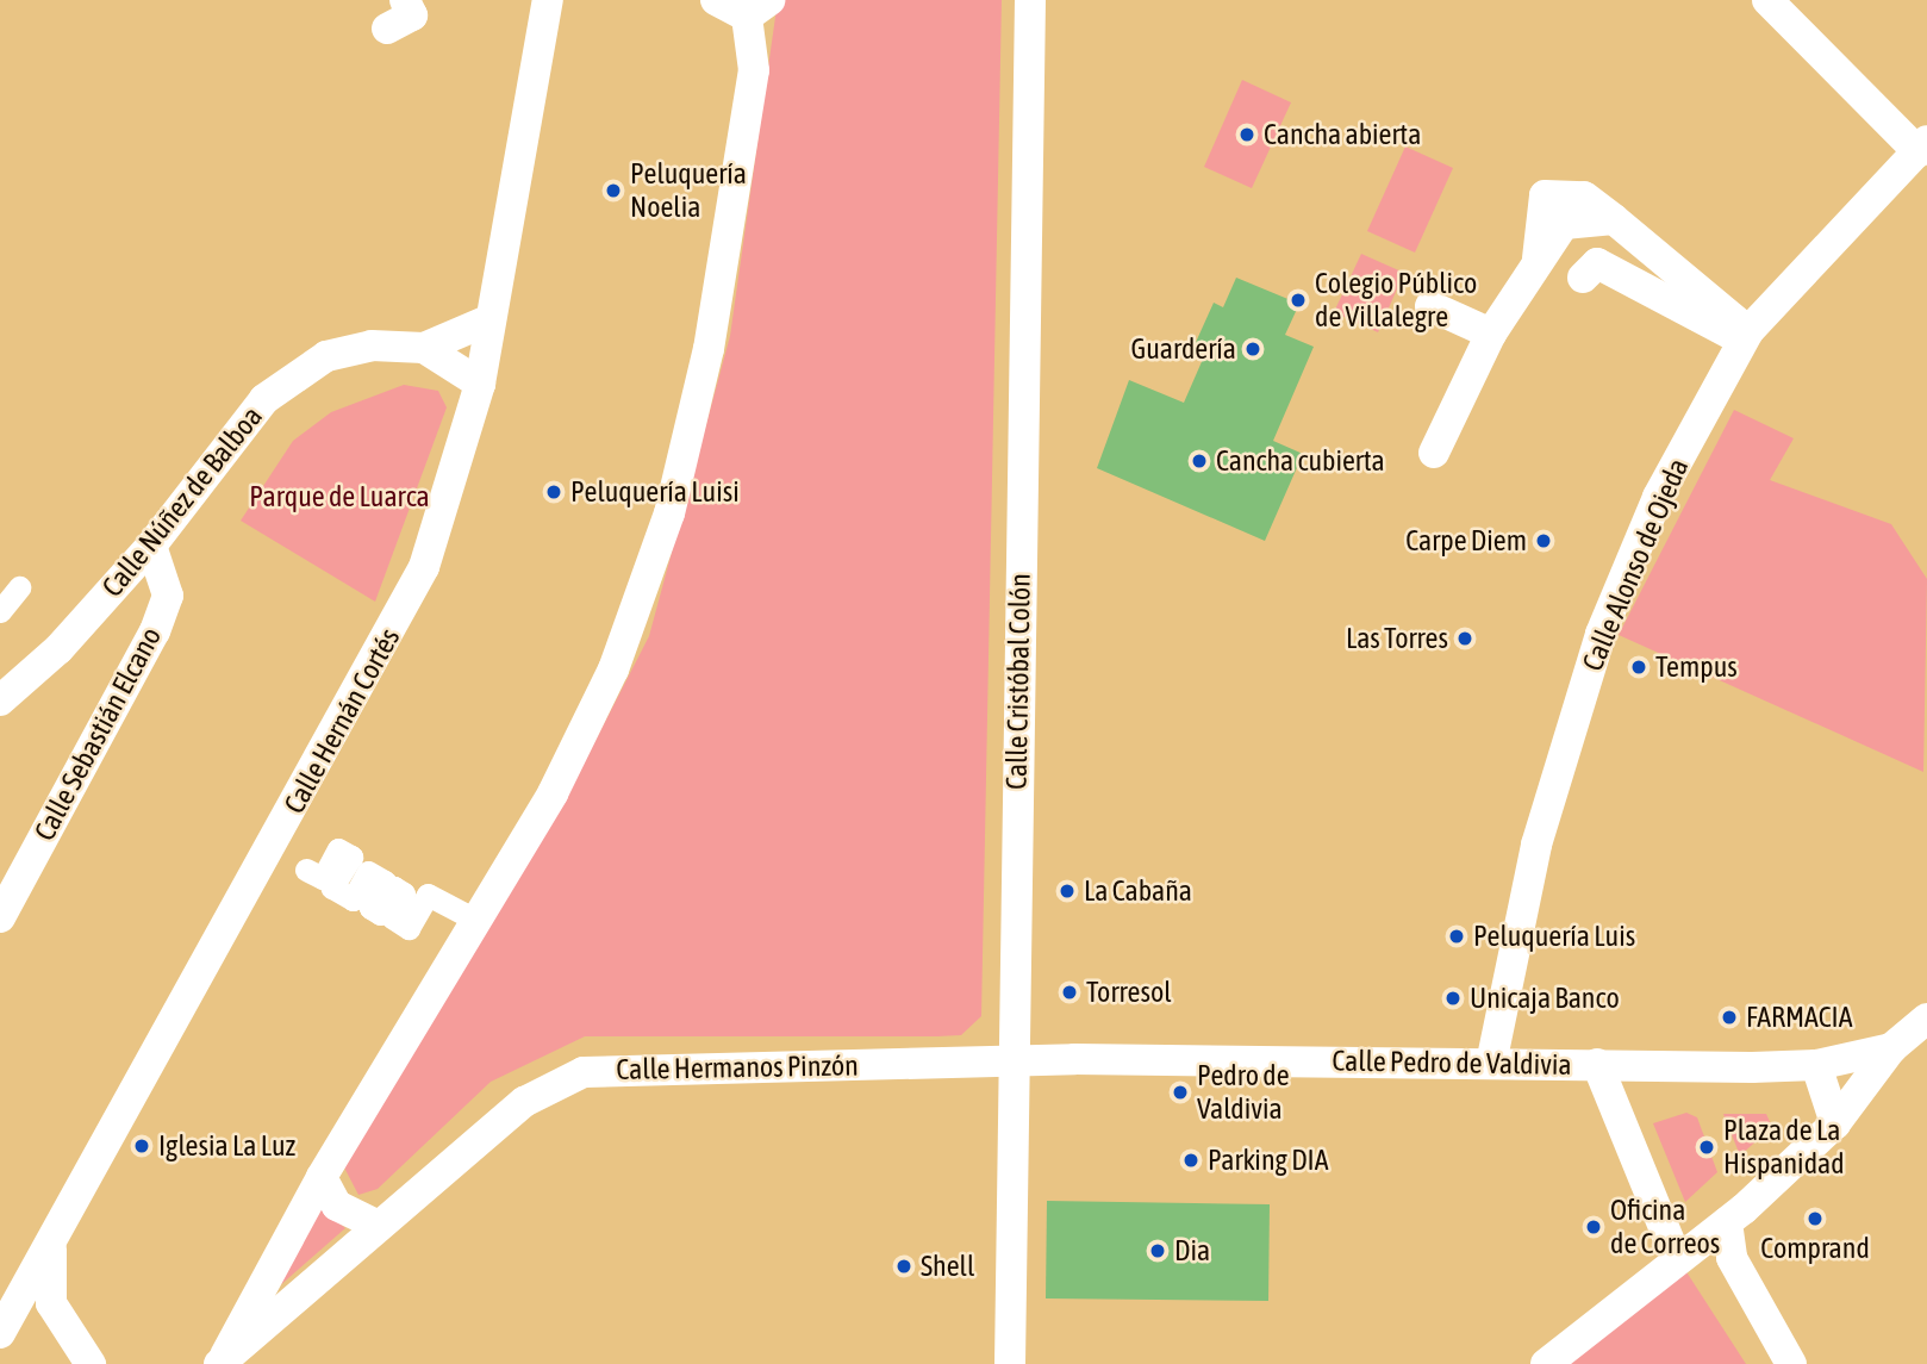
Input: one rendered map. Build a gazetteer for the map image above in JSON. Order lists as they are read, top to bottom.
{
  "streets": {
    "street": [
      "Calle Núñez de Balboa",
      "Calle Alonso de Ojeda",
      "Calle Cristóbal Colón",
      "Calle Hernán Cortés",
      "Calle Sebastián Elcano",
      "Calle Pedro de Valdivia",
      "Calle Hermanos Pinzón"
    ]
  },
  "crossings": [
    ["Calle Núñez de Balboa", "Calle Hernán Cortés"],
    ["Calle Núñez de Balboa", "Calle Sebastián Elcano"],
    ["Calle Alonso de Ojeda", "Calle Pedro de Valdivia"],
    ["Calle Cristóbal Colón", "Calle Pedro de Valdivia"],
    ["Calle Cristóbal Colón", "Calle Hermanos Pinzón"],
    ["Calle Pedro de Valdivia", "Calle Hermanos Pinzón"]
  ],
  "parks": ["Parque de Luarca"],
  "places": [
    "Cancha abierta",
    "Peluquería Noelia",
    "Colegio Público de Villalegre",
    "Guardería",
    "Cancha cubierta",
    "Peluquería Luisi",
    "Carpe Diem",
    "Las Torres",
    "Tempus",
    "La Cabaña",
    "Peluquería Luis",
    "Torresol",
    "Unicaja Banco",
    "FARMACIA",
    "Pedro de Valdivia",
    "Iglesia La Luz",
    "Plaza de La Hispanidad",
    "Parking DIA",
    "Comprand",
    "Oficina de Correos",
    "Dia",
    "Shell"
  ]
}
